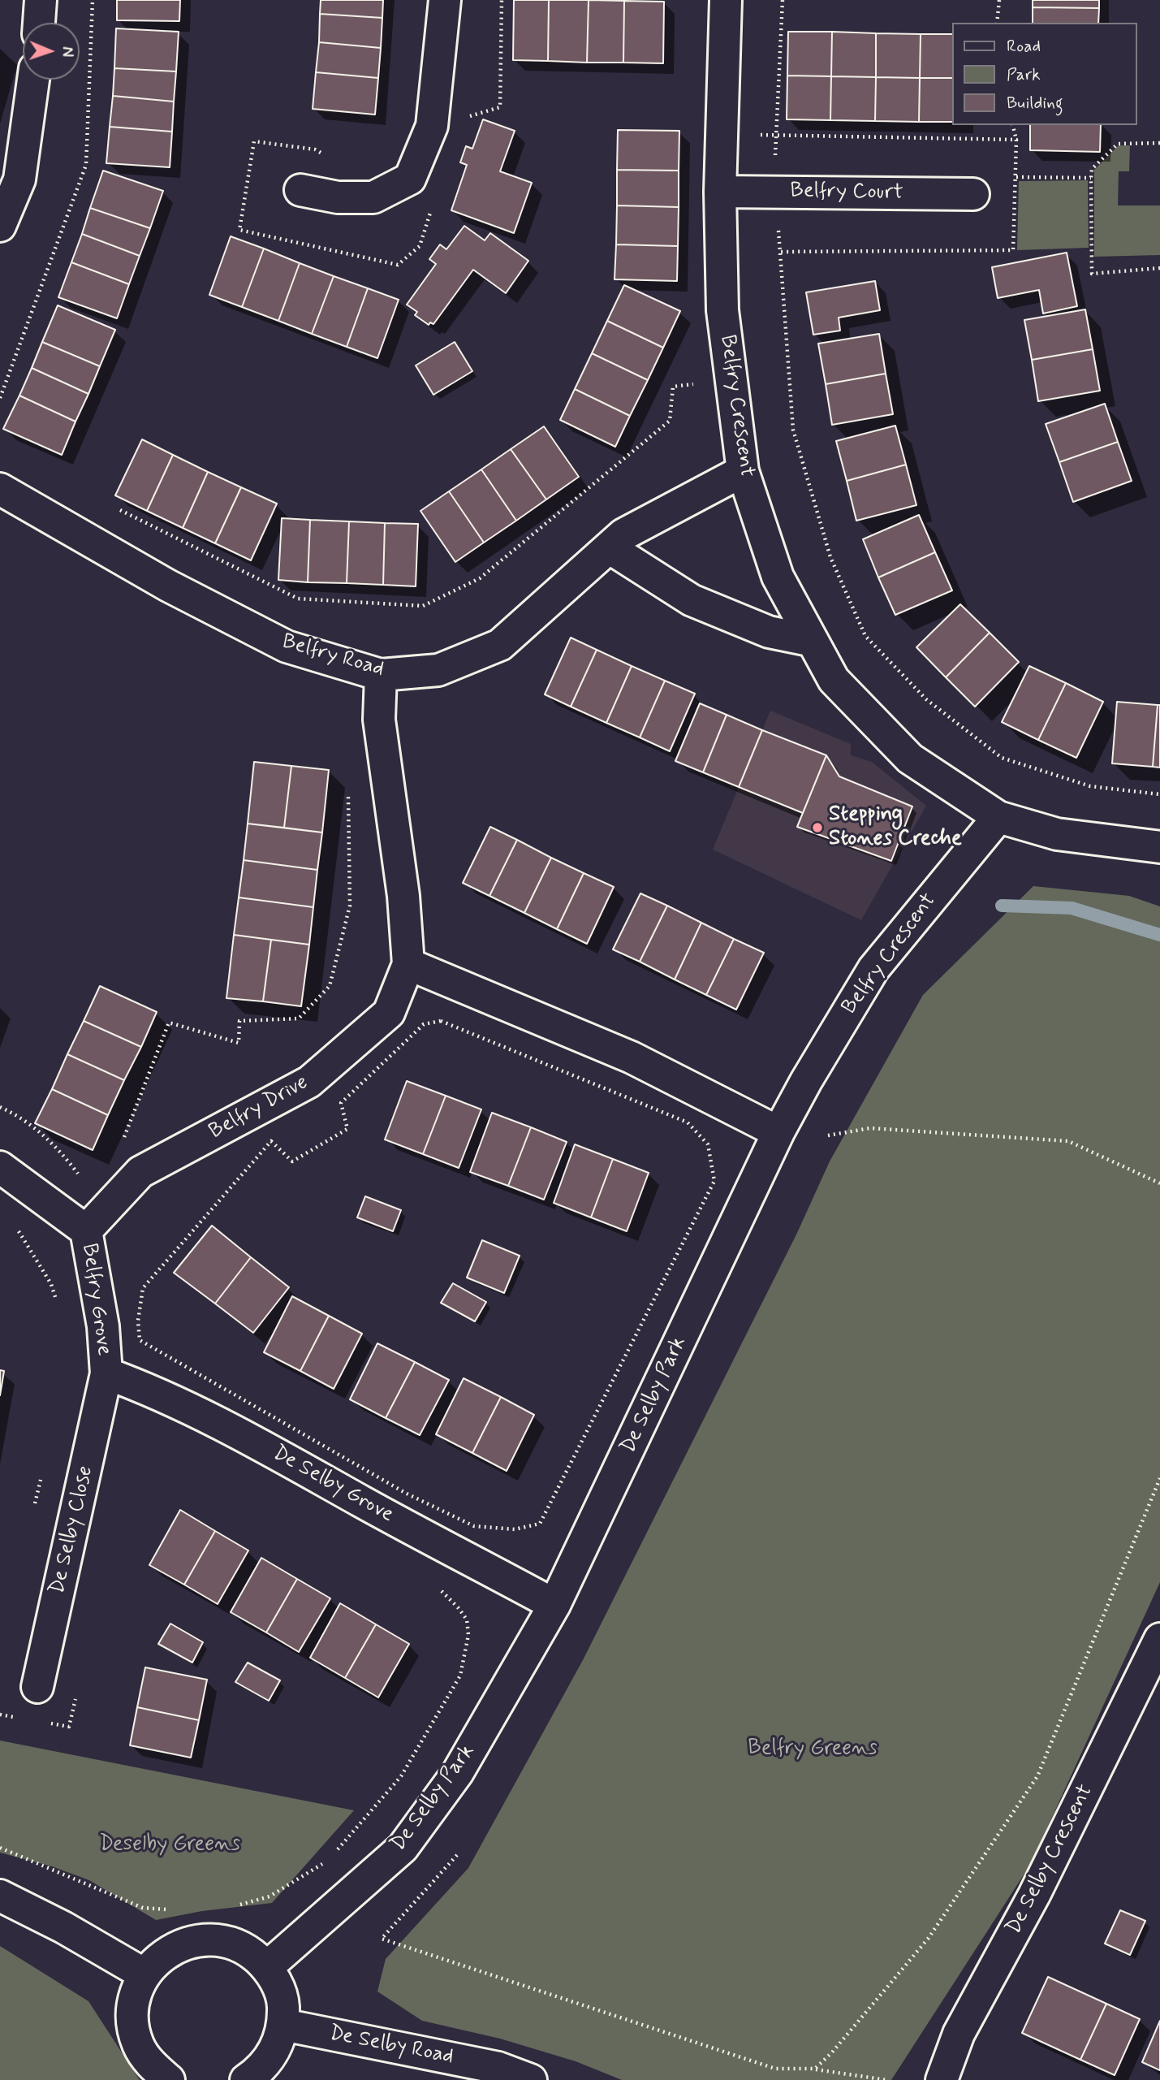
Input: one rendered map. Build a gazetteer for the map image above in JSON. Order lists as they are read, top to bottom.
{
  "streets": {
    "street": [
      "Belfry Court",
      "Belfry Crescent",
      "Belfry Road",
      "Belfry Drive",
      "Belfry Grove",
      "De Selby Park",
      "De Selby Grove",
      "De Selby Close",
      "De Selby Crescent",
      "De Selby Road"
    ]
  },
  "crossings": [
    ["Belfry Court", "Belfry Crescent"],
    ["Belfry Crescent", "Belfry Road"],
    ["Belfry Crescent", "De Selby Park"],
    ["Belfry Drive", "Belfry Grove"],
    ["Belfry Grove", "De Selby Grove"],
    ["Belfry Grove", "De Selby Close"],
    ["De Selby Park", "De Selby Grove"],
    ["De Selby Grove", "De Selby Close"]
  ],
  "parks": ["Belfry Greens", "Deselby Greens"],
  "places": ["Stepping Stones Creche"],
  "legend": ["Road", "Park", "Building"],
  "north": "right"
}
